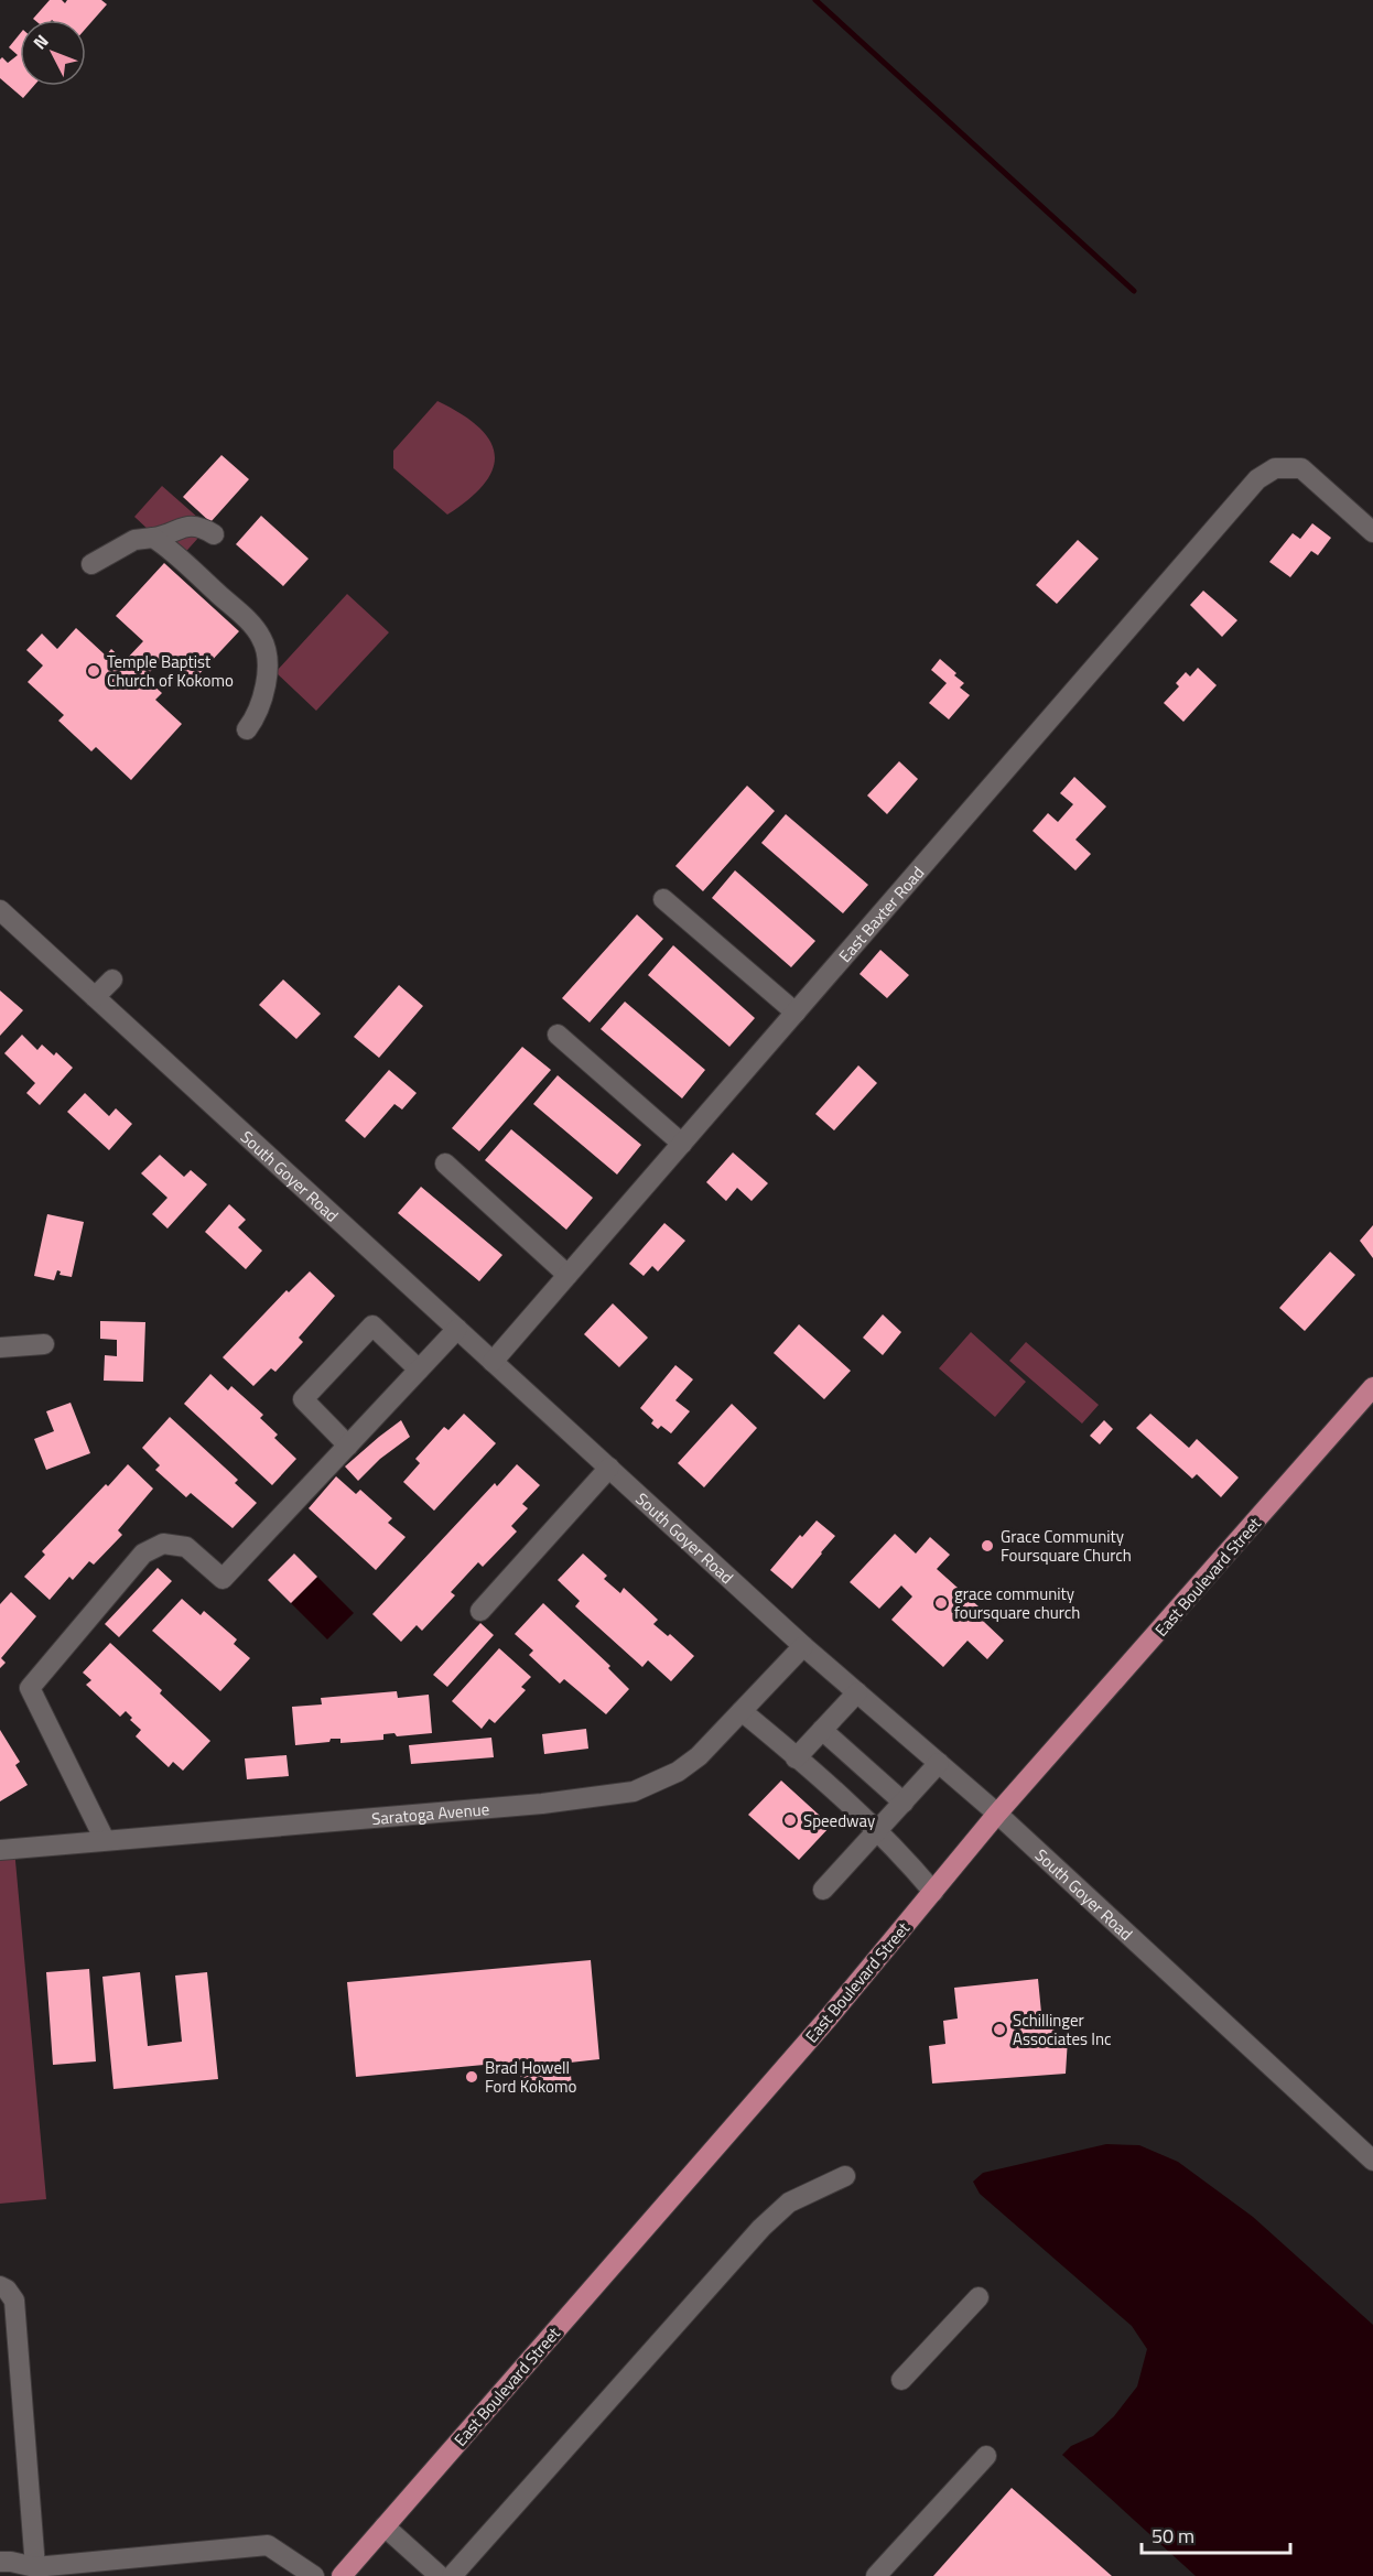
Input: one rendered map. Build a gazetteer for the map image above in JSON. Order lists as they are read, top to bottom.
{
  "streets": {
    "main road": ["East Boulevard Street"],
    "street": ["East Baxter Road", "South Goyer Road", "Saratoga Avenue"]
  },
  "crossings": [
    ["East Baxter Road", "South Goyer Road"],
    ["South Goyer Road", "East Boulevard Street"],
    ["South Goyer Road", "Saratoga Avenue"]
  ],
  "places": [
    "Temple Baptist Church of Kokomo",
    "Grace Community Foursquare Church",
    "grace community foursquare church",
    "Speedway",
    "Schillinger Associates Inc",
    "Brad Howell Ford Kokomo"
  ],
  "scale_bar": "50 m",
  "north": "top left"
}
